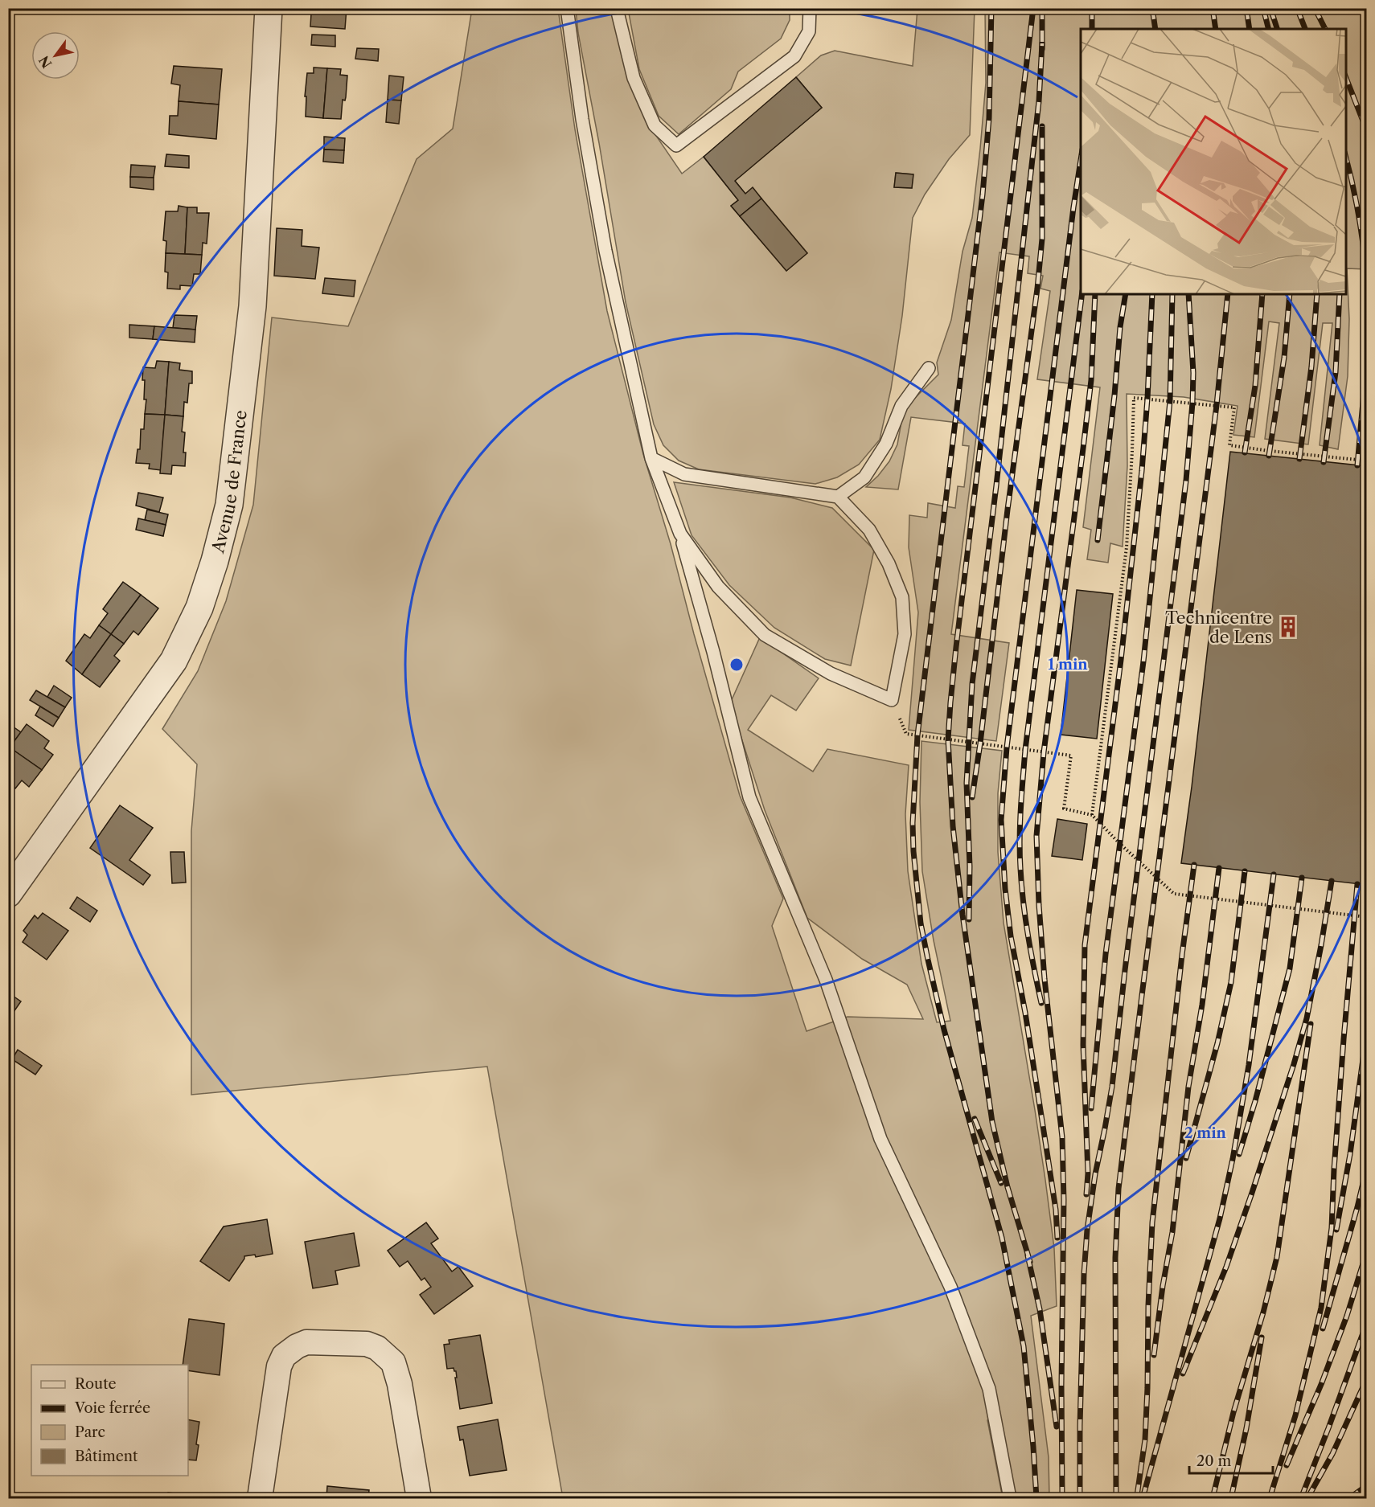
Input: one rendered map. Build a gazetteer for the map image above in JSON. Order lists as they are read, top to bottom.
{
  "streets": {
    "street": ["Avenue de France"]
  },
  "places": {
    "building": ["Technicentre de Lens"]
  },
  "legend": [
    "Route",
    "Voie ferrée",
    "Parc",
    "Bâtiment"
  ],
  "scale_bar": "20 m",
  "north": "bottom left",
  "rings": ["1 min", "2 min"]
}
